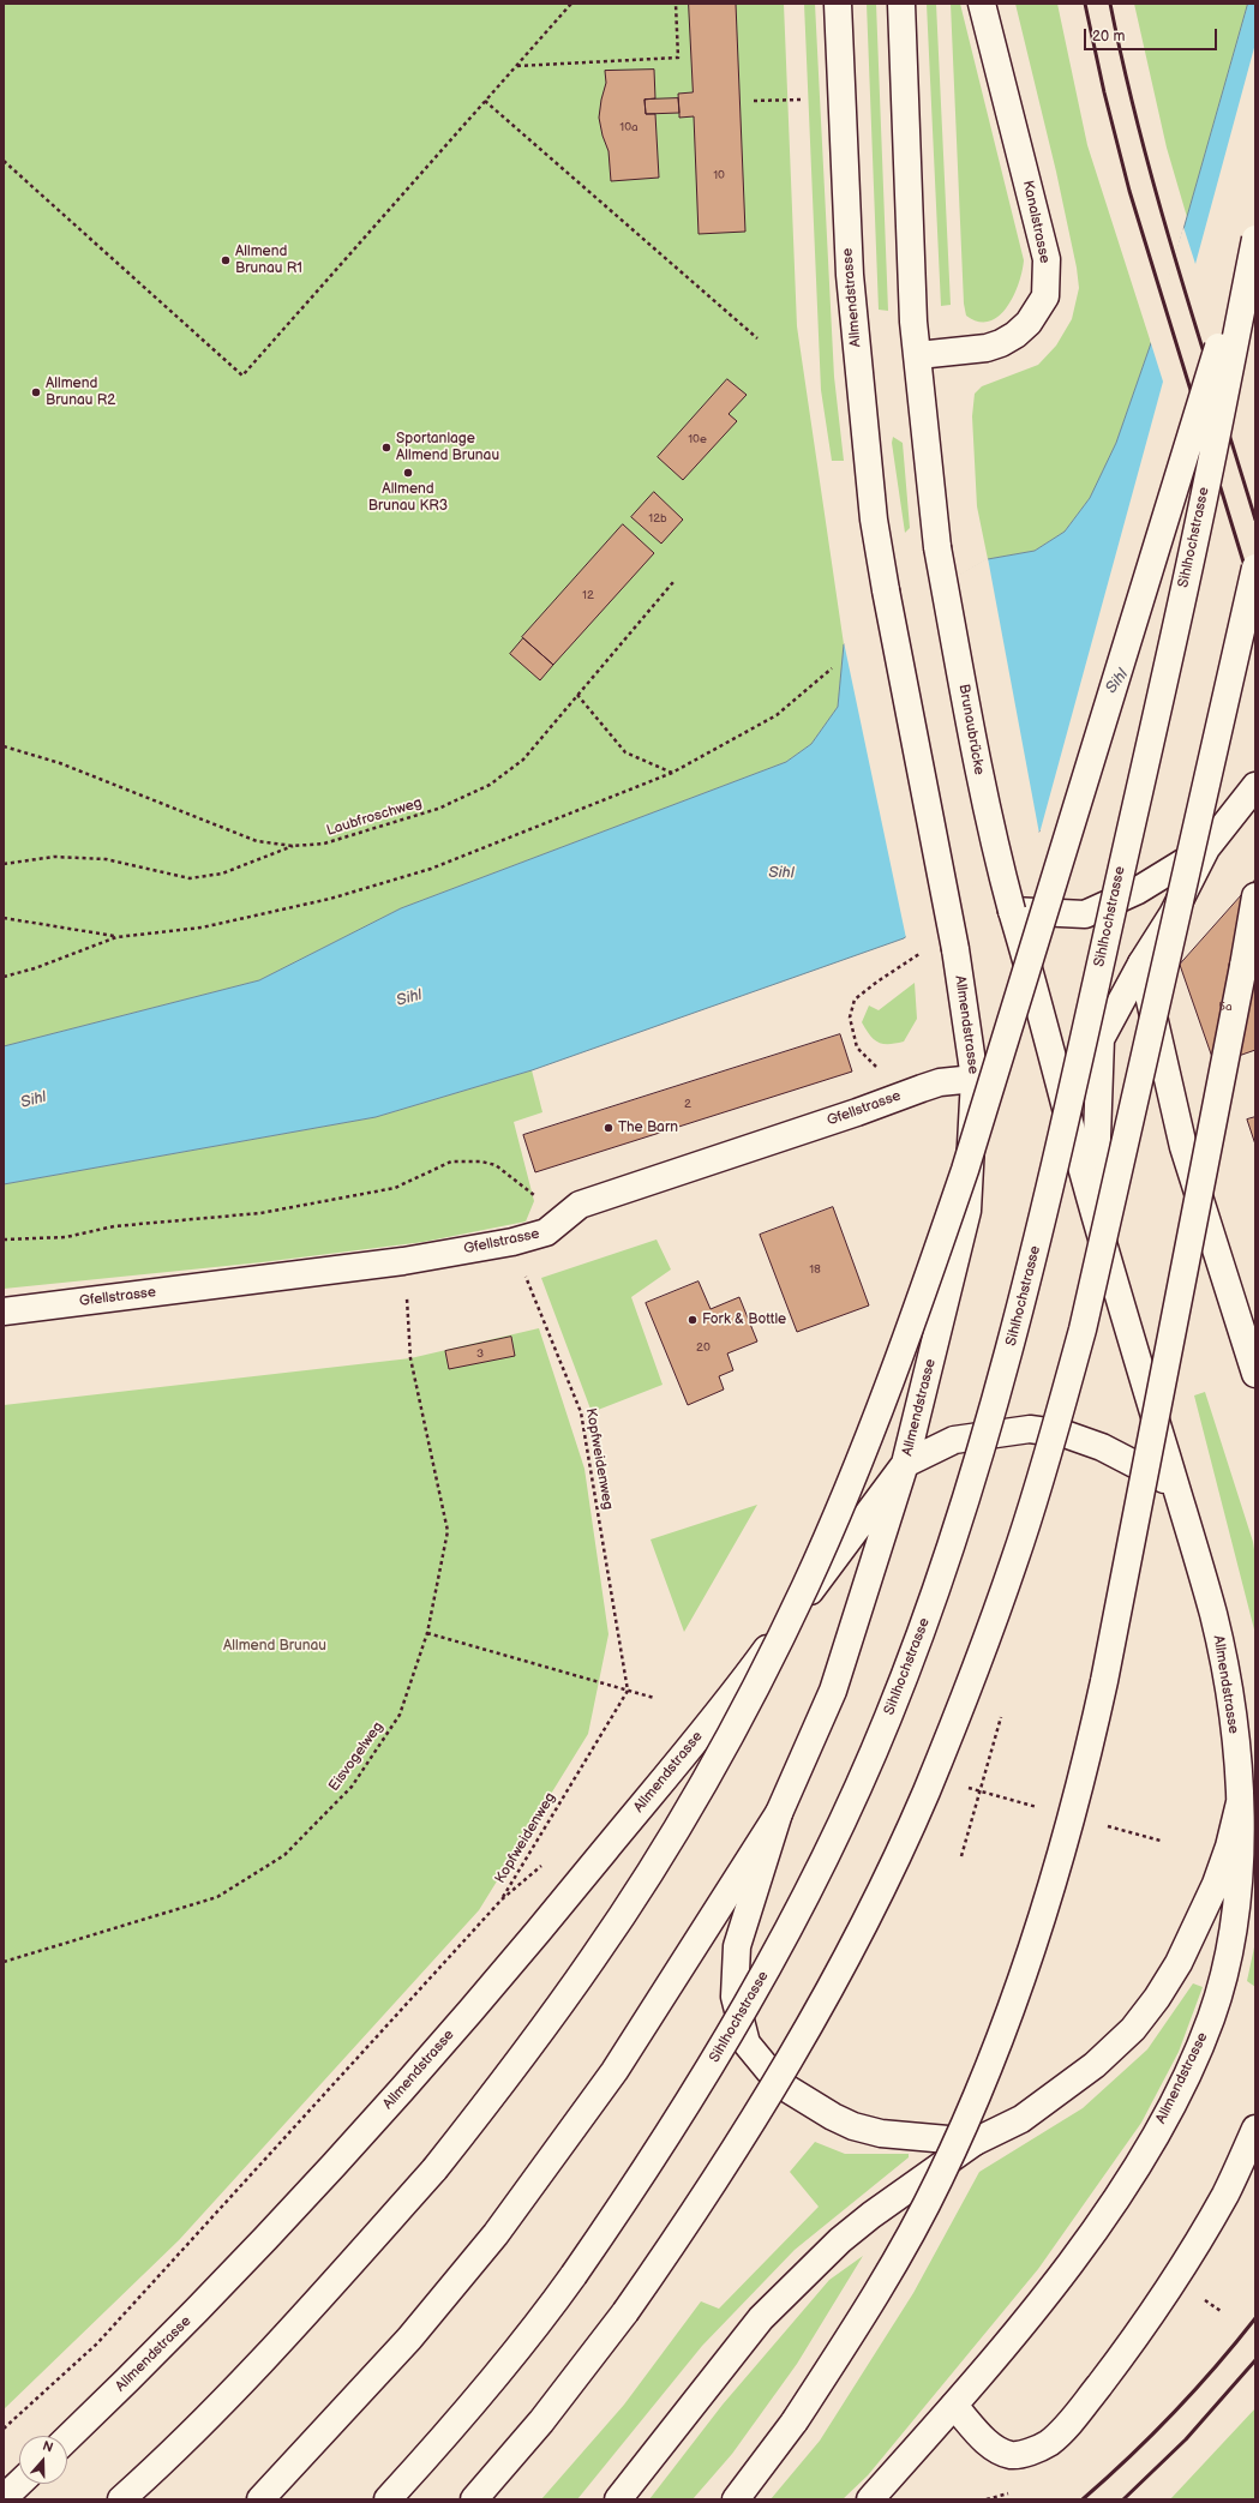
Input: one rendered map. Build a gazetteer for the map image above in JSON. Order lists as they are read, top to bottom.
{
  "streets": {
    "main road": [
      "Kanalstrasse",
      "Allmendstrasse",
      "Sihlhochstrasse",
      "Brunaubrücke",
      "Gfellstrasse"
    ],
    "path": ["Laubfroschweg", "Kopfweidenweg", "Eisvogelweg"]
  },
  "crossings": [
    ["Kanalstrasse", "Brunaubrücke"],
    ["Allmendstrasse", "Brunaubrücke"],
    ["Allmendstrasse", "Gfellstrasse"],
    ["Gfellstrasse", "Kopfweidenweg"],
    ["Gfellstrasse", "Eisvogelweg"]
  ],
  "water": ["Sihl"],
  "parks": ["Allmend Brunau"],
  "places": [
    "Allmend Brunau R1",
    "Allmend Brunau R2",
    "Sportanlage Allmend Brunau",
    "Allmend Brunau KR3",
    "The Barn",
    "Fork & Bottle"
  ],
  "house_numbers": [
    "10a",
    "10",
    "10e",
    "12b",
    "12",
    "5a",
    "2",
    "18",
    "20",
    "3"
  ],
  "scale_bar": "20 m",
  "north": "top"
}
